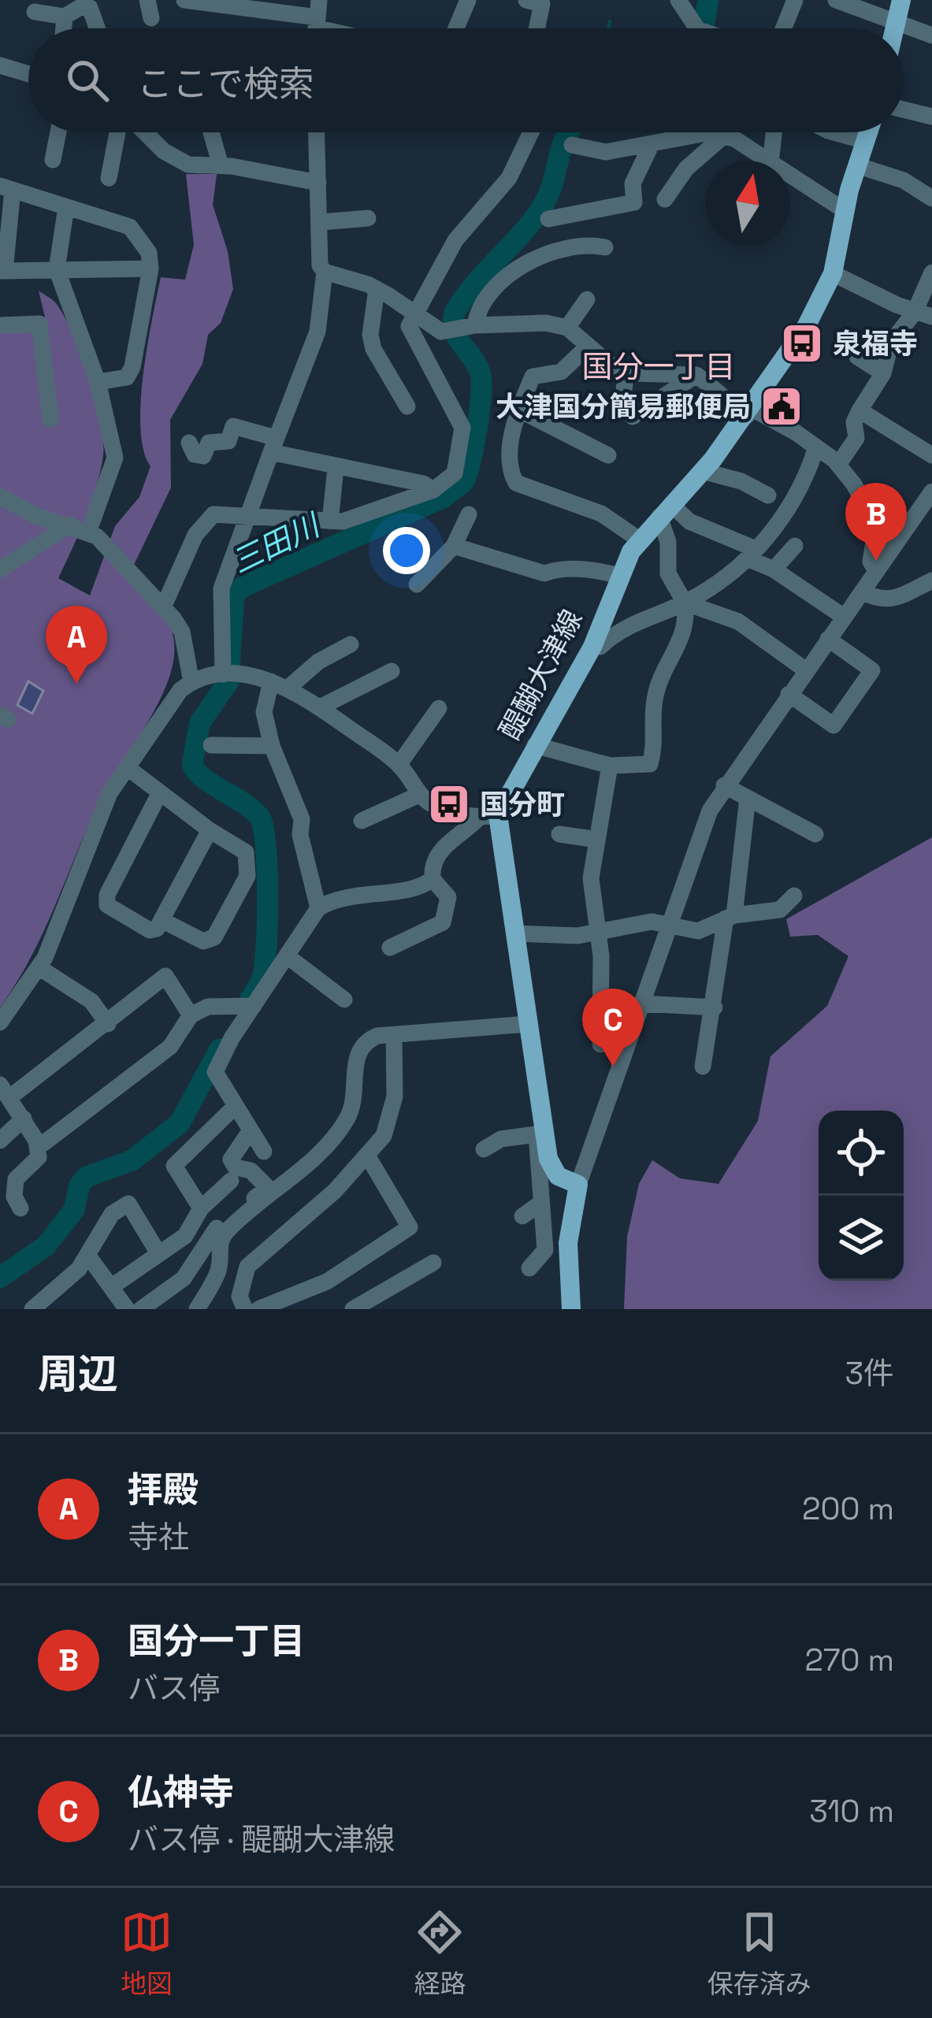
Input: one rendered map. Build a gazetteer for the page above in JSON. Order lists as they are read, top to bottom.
{
  "streets": {
    "main road": ["醍醐大津線"]
  },
  "districts": ["国分一丁目"],
  "water": ["三田川"],
  "places": {
    "bus stop": ["泉福寺", "国分町"],
    "public building": ["大津国分簡易郵便局"]
  },
  "north": "top",
  "page": {
    "search": "ここで検索",
    "pins": ["B", "A", "C"],
    "heading": ["周辺", "3件"],
    "list": [
      {
        "mark": "A",
        "name": "拝殿",
        "note": "寺社",
        "value": "200 m"
      },
      {
        "mark": "B",
        "name": "国分一丁目",
        "note": "バス停",
        "value": "270 m"
      },
      {
        "mark": "C",
        "name": "仏神寺",
        "note": "バス停 · 醍醐大津線",
        "value": "310 m"
      }
    ],
    "nav": ["地図", "経路", "保存済み"]
  }
}
